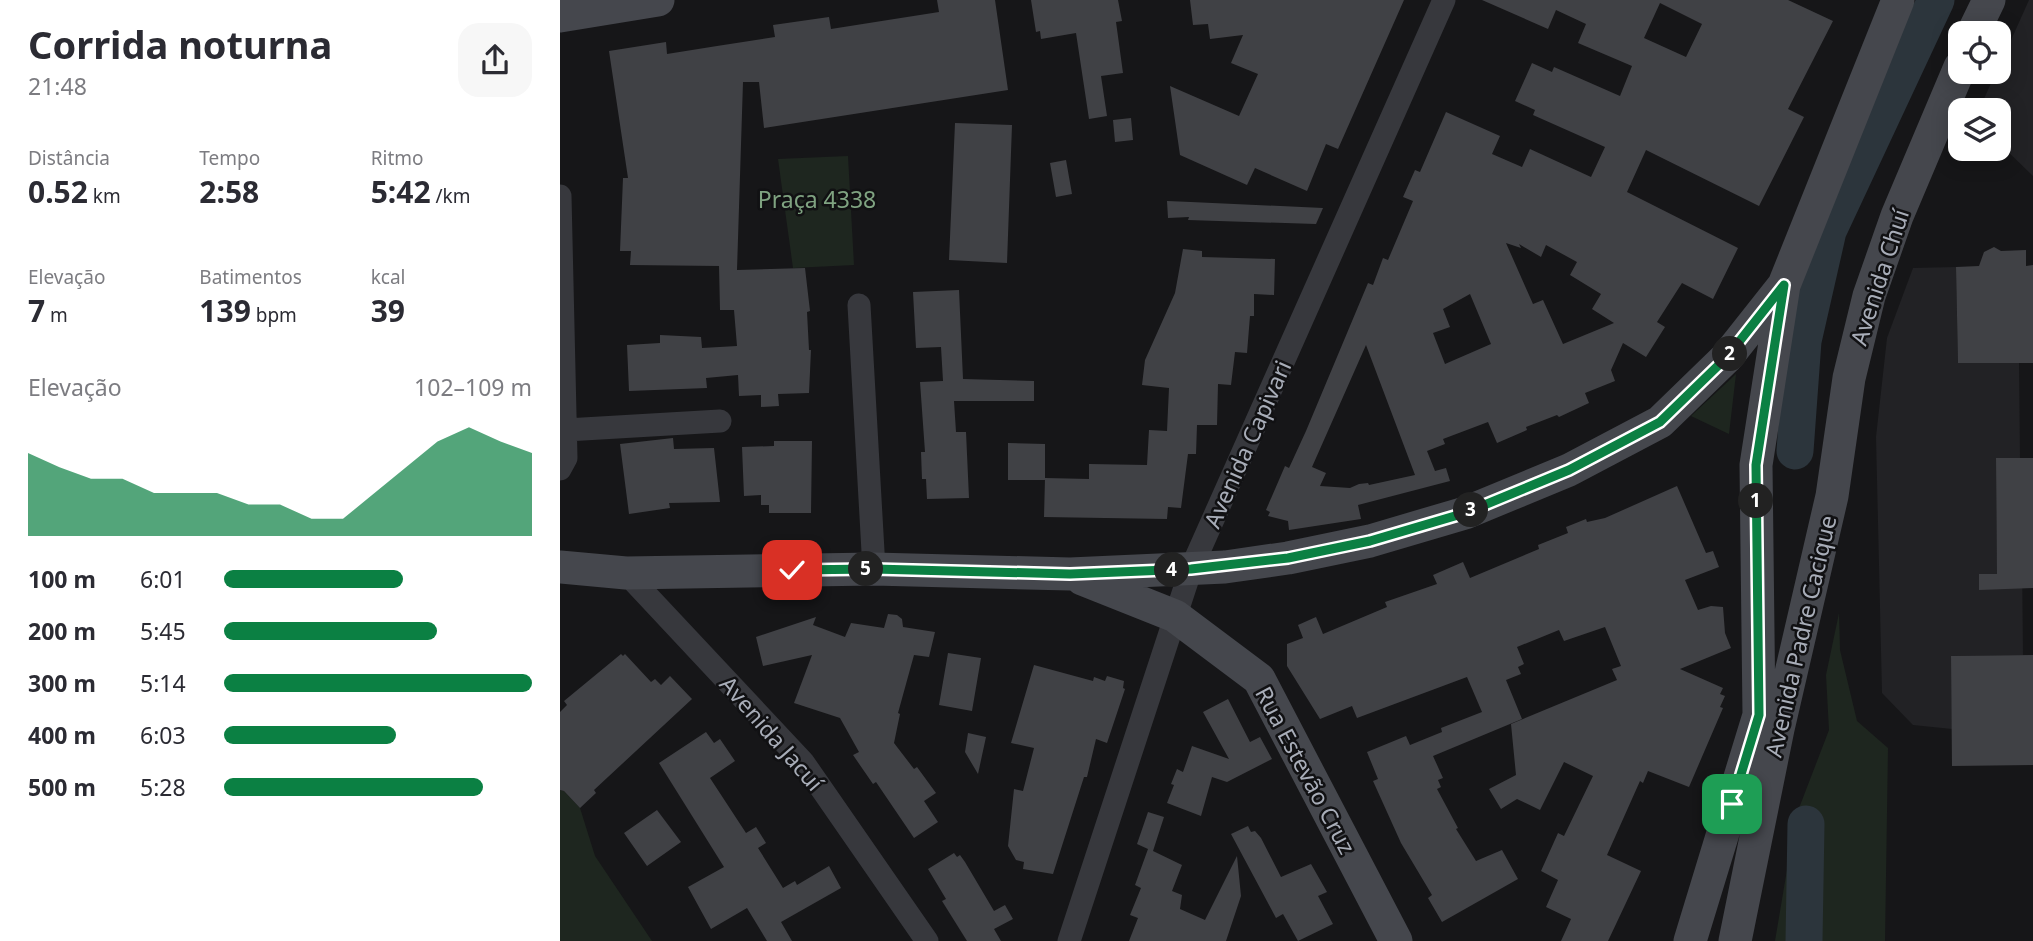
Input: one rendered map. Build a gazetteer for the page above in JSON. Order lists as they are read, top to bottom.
{
  "streets": {
    "main road": ["Avenida Chuí", "Avenida Padre Cacique", "Rua Estevão Cruz"],
    "street": ["Avenida Capivari", "Avenida Jacuí"]
  },
  "crossings": [
    ["Avenida Chuí", "Avenida Padre Cacique"],
    ["Avenida Capivari", "Rua Estevão Cruz"]
  ],
  "parks": ["Praça 4338"],
  "page": {
    "heading": ["Corrida noturna", "21:48"],
    "stats": [
      ["Distância", "0.52 km"],
      ["Tempo", "2:58"],
      ["Ritmo", "5:42 /km"],
      ["Elevação", "7 m"],
      ["Batimentos", "139 bpm"],
      ["kcal", "39"]
    ],
    "pins": [
      "2",
      "1",
      "3",
      "5",
      "4"
    ],
    "chart": ["Elevação", "102–109 m"],
    "list": [
      {
        "name": "100 m",
        "note": "6:01"
      },
      {
        "name": "200 m",
        "note": "5:45"
      },
      {
        "name": "300 m",
        "note": "5:14"
      },
      {
        "name": "400 m",
        "note": "6:03"
      },
      {
        "name": "500 m",
        "note": "5:28"
      }
    ]
  }
}
